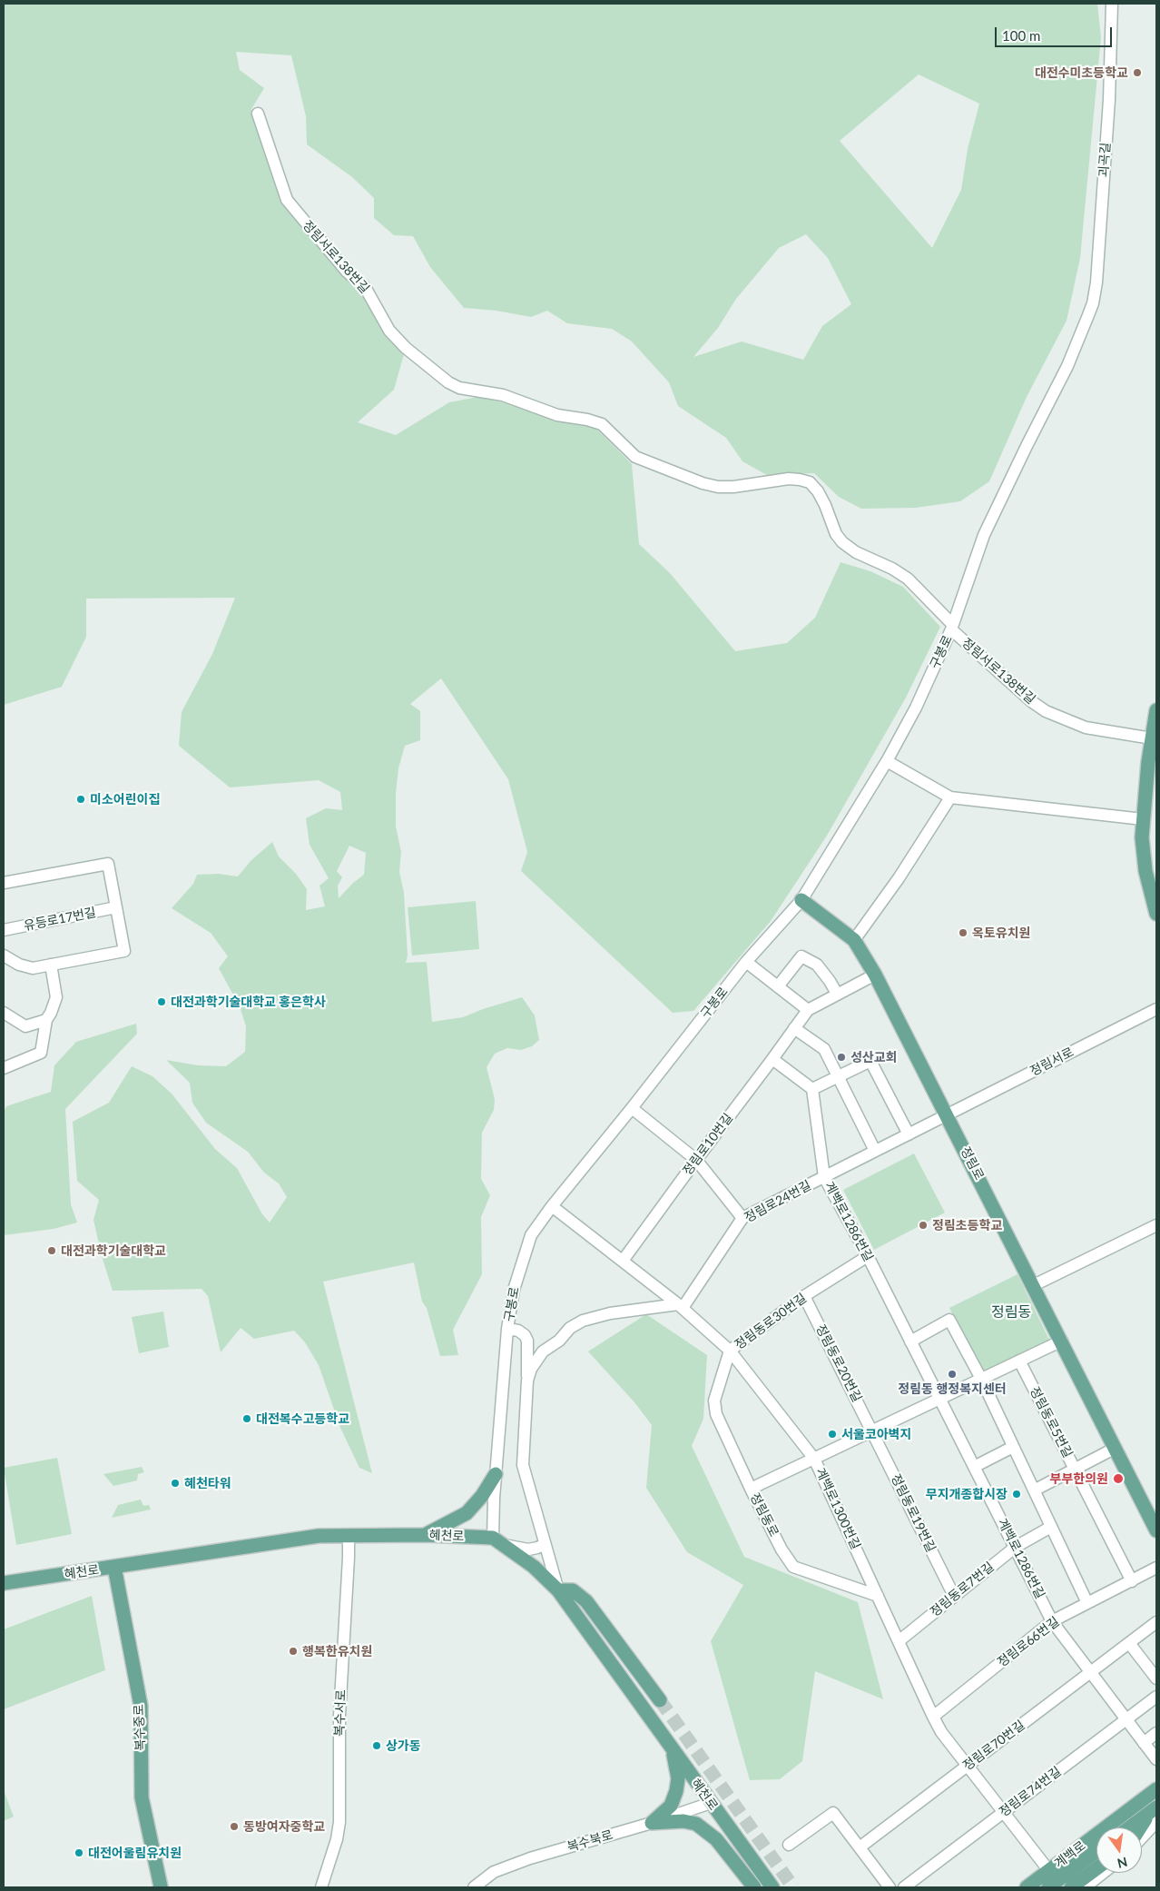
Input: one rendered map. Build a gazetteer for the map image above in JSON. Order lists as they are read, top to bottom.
{
  "streets": {
    "main road": [
      "정림로",
      "혜천로",
      "복수중로",
      "계백로"
    ],
    "street": [
      "괴곡길",
      "정림서로138번길",
      "구봉로",
      "유등로17번길",
      "정림서로",
      "정림로10번길",
      "정림로24번길",
      "계백로1286번길",
      "정림동로30번길",
      "정림동로20번길",
      "정림동로5번길",
      "계백로1300번길",
      "정림동로19번길",
      "정림동로",
      "정림동로7번길",
      "정림로66번길",
      "복수서로",
      "정림로70번길",
      "정림로74번길",
      "복수북로"
    ]
  },
  "crossings": [
    ["괴곡길", "구봉로"],
    ["정림서로138번길", "구봉로"],
    ["구봉로", "정림로"],
    ["구봉로", "계백로1300번길"],
    ["구봉로", "혜천로"],
    ["정림서로", "정림로"],
    ["정림서로", "정림로24번길"],
    ["정림로10번길", "정림로"],
    ["정림로10번길", "계백로1300번길"],
    ["정림로", "정림로24번길"],
    ["정림로", "정림동로"],
    ["정림로24번길", "계백로1286번길"],
    ["정림로24번길", "계백로1300번길"],
    ["계백로1286번길", "정림동로30번길"],
    ["계백로1286번길", "정림동로"],
    ["계백로1286번길", "정림동로7번길"],
    ["계백로1286번길", "정림로66번길"],
    ["계백로1286번길", "정림로70번길"],
    ["계백로1286번길", "정림로74번길"],
    ["정림동로30번길", "정림동로20번길"],
    ["정림동로30번길", "계백로1300번길"],
    ["정림동로30번길", "정림동로"],
    ["정림동로20번길", "정림동로19번길"],
    ["정림동로20번길", "정림동로"],
    ["정림동로5번길", "정림동로"],
    ["정림동로5번길", "정림로66번길"],
    ["계백로1300번길", "정림동로"],
    ["계백로1300번길", "정림동로7번길"],
    ["계백로1300번길", "정림로66번길"],
    ["계백로1300번길", "정림로70번길"],
    ["계백로1300번길", "정림로74번길"],
    ["계백로1300번길", "계백로"],
    ["정림동로19번길", "정림동로"],
    ["정림동로19번길", "정림동로7번길"],
    ["혜천로", "복수서로"],
    ["혜천로", "복수중로"],
    ["혜천로", "복수북로"]
  ],
  "districts": ["정림동"],
  "places": [
    "대전수미초등학교",
    "미소어린이집",
    "옥토유치원",
    "대전과학기술대학교 홍은학사",
    "성산교회",
    "정림초등학교",
    "대전과학기술대학교",
    "정림동 행정복지센터",
    "대전복수고등학교",
    "서울코아벽지",
    "부부한의원",
    "혜천타워",
    "무지개종합시장",
    "행복한유치원",
    "상가동",
    "동방여자중학교",
    "대전어울림유치원"
  ],
  "scale_bar": "100 m",
  "north": "bottom"
}
